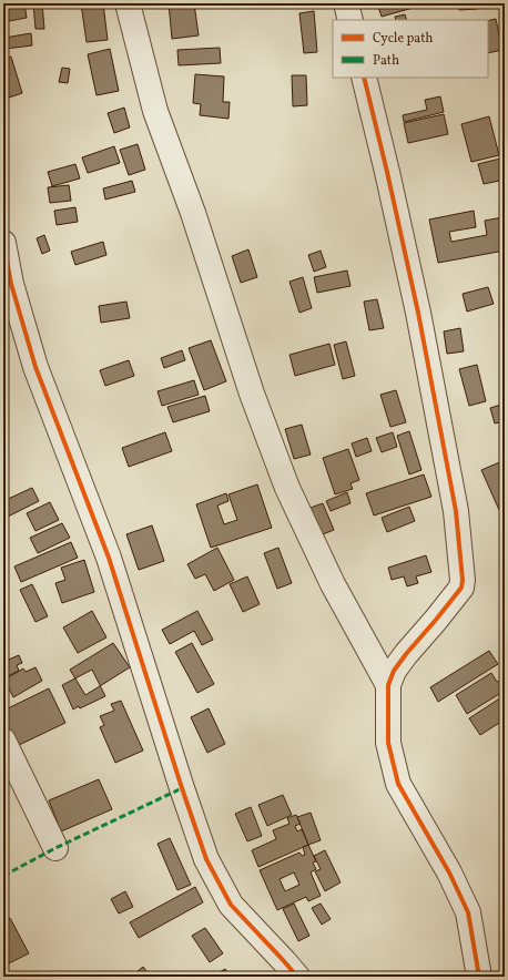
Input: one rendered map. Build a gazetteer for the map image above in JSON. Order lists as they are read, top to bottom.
{
  "legend": ["Cycle path", "Path"]
}
